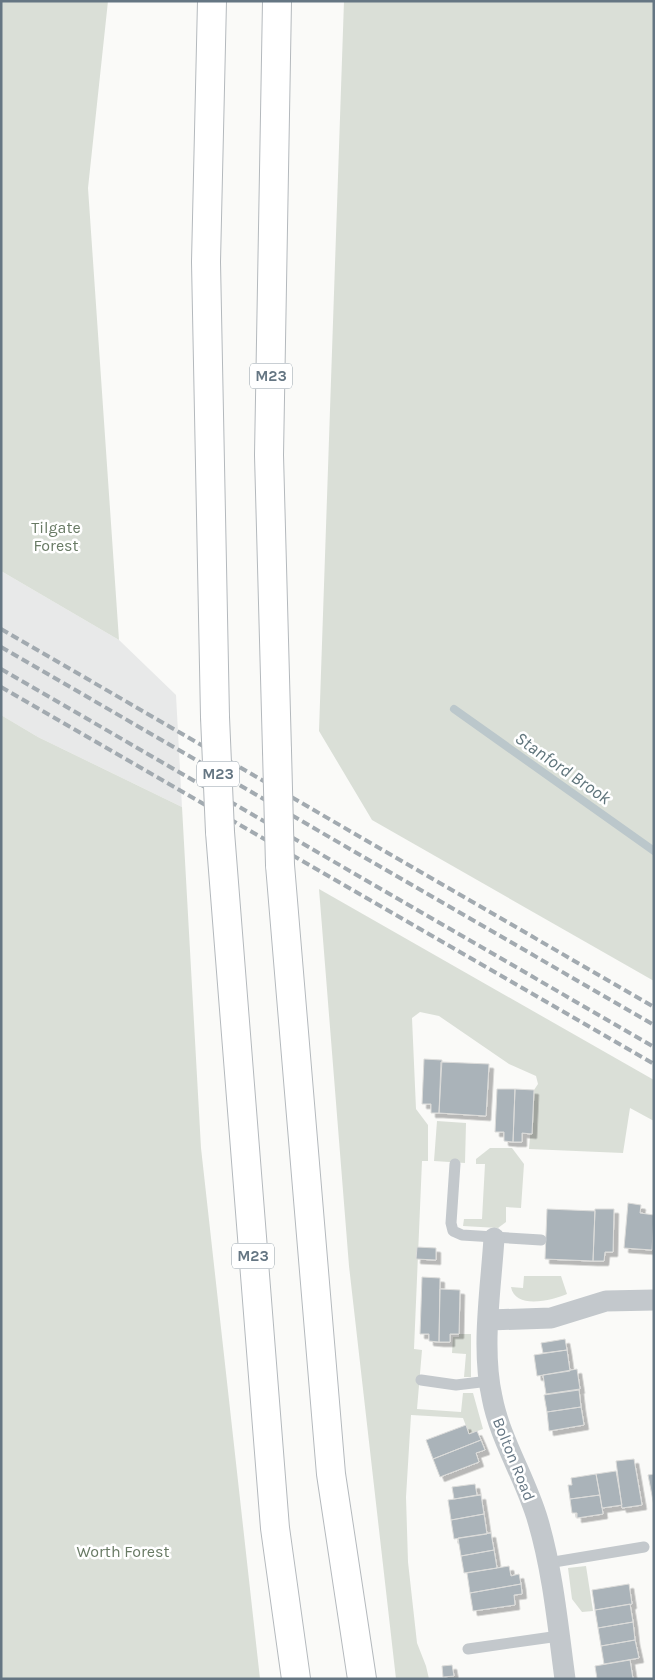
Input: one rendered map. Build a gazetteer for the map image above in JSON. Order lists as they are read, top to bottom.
{
  "streets": {
    "highway": ["M23"],
    "street": ["Bolton Road"]
  },
  "water": ["Stanford Brook"],
  "parks": ["Tilgate Forest", "Worth Forest"]
}
